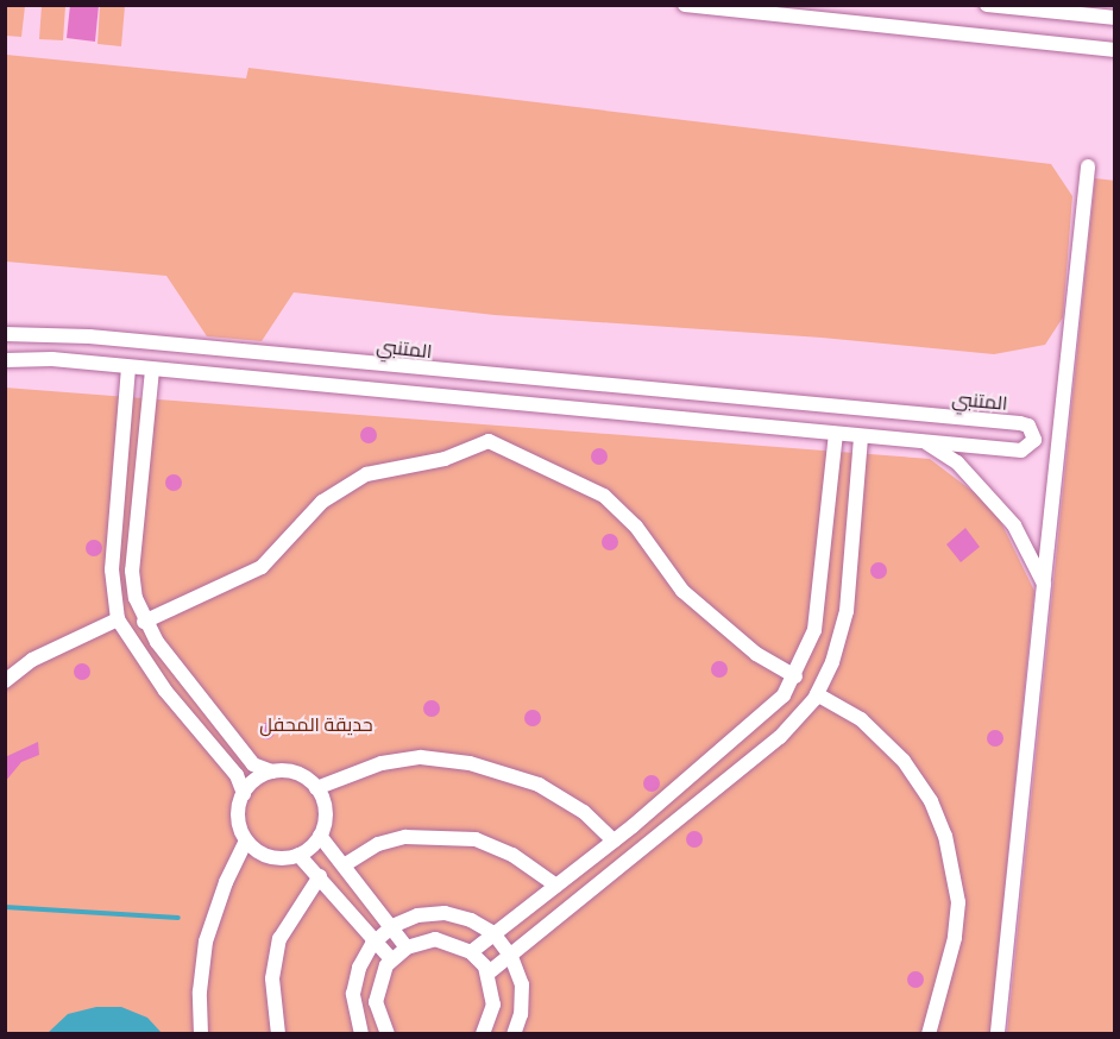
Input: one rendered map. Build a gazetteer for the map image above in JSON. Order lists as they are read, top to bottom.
{
  "streets": {
    "street": ["المتنبي"]
  },
  "parks": ["حديقة المحفل"]
}
